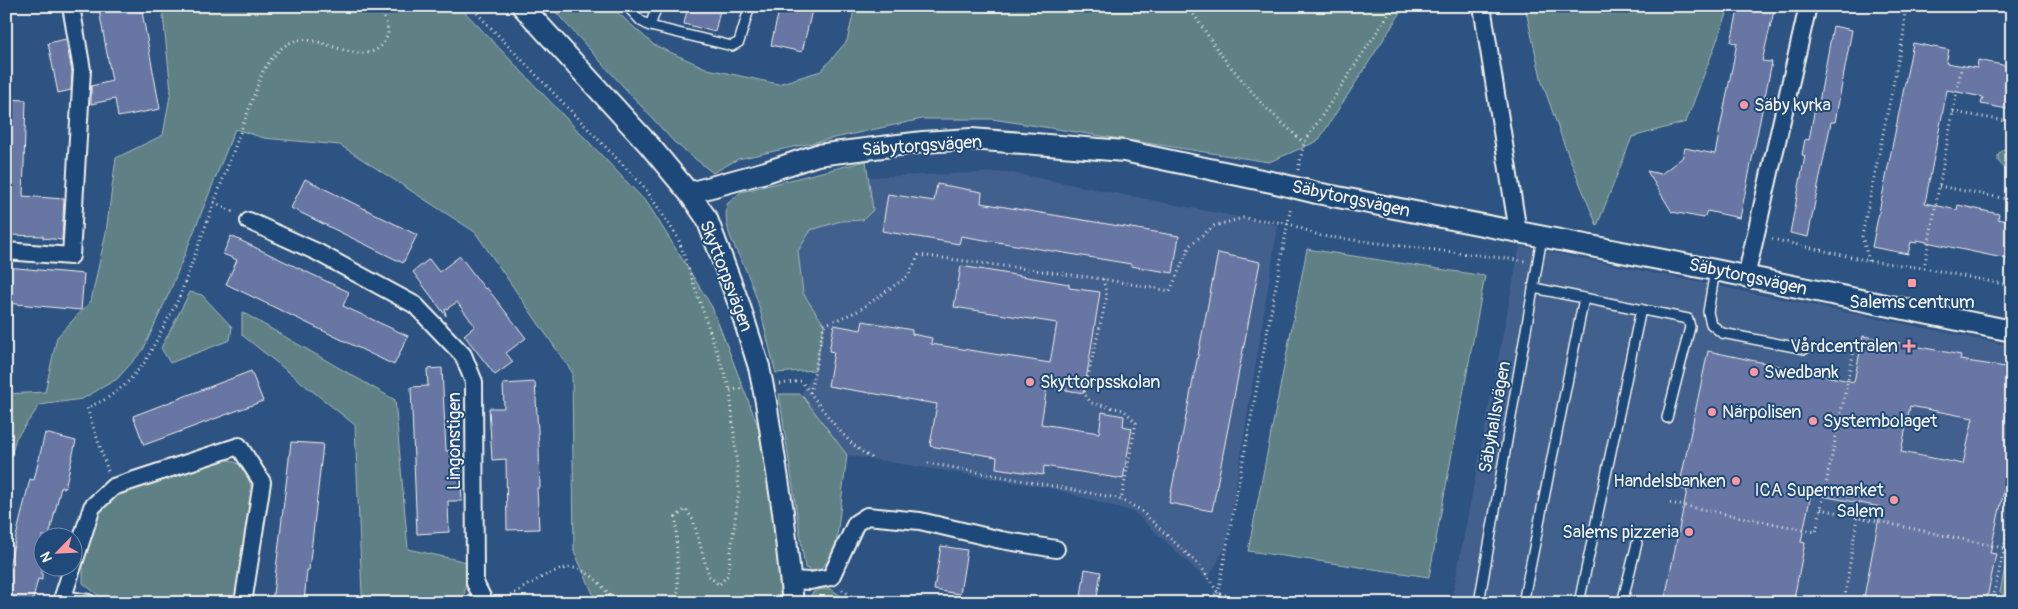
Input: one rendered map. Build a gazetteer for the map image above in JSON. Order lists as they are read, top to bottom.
{
  "streets": {
    "street": ["Säbytorgsvägen", "Skyttorpsvägen", "Lingonstigen"],
    "lane": ["Säbyhallsvägen"]
  },
  "crossings": [
    ["Säbytorgsvägen", "Skyttorpsvägen"],
    ["Säbytorgsvägen", "Säbyhallsvägen"]
  ],
  "places": {
    "other": [
      "Säby kyrka",
      "Swedbank",
      "Skyttorpsskolan",
      "Närpolisen",
      "Systembolaget",
      "Handelsbanken",
      "ICA Supermarket Salem",
      "Salems pizzeria"
    ],
    "transit": ["Salems centrum"],
    "health": ["Vårdcentralen"]
  },
  "north": "bottom left"
}
